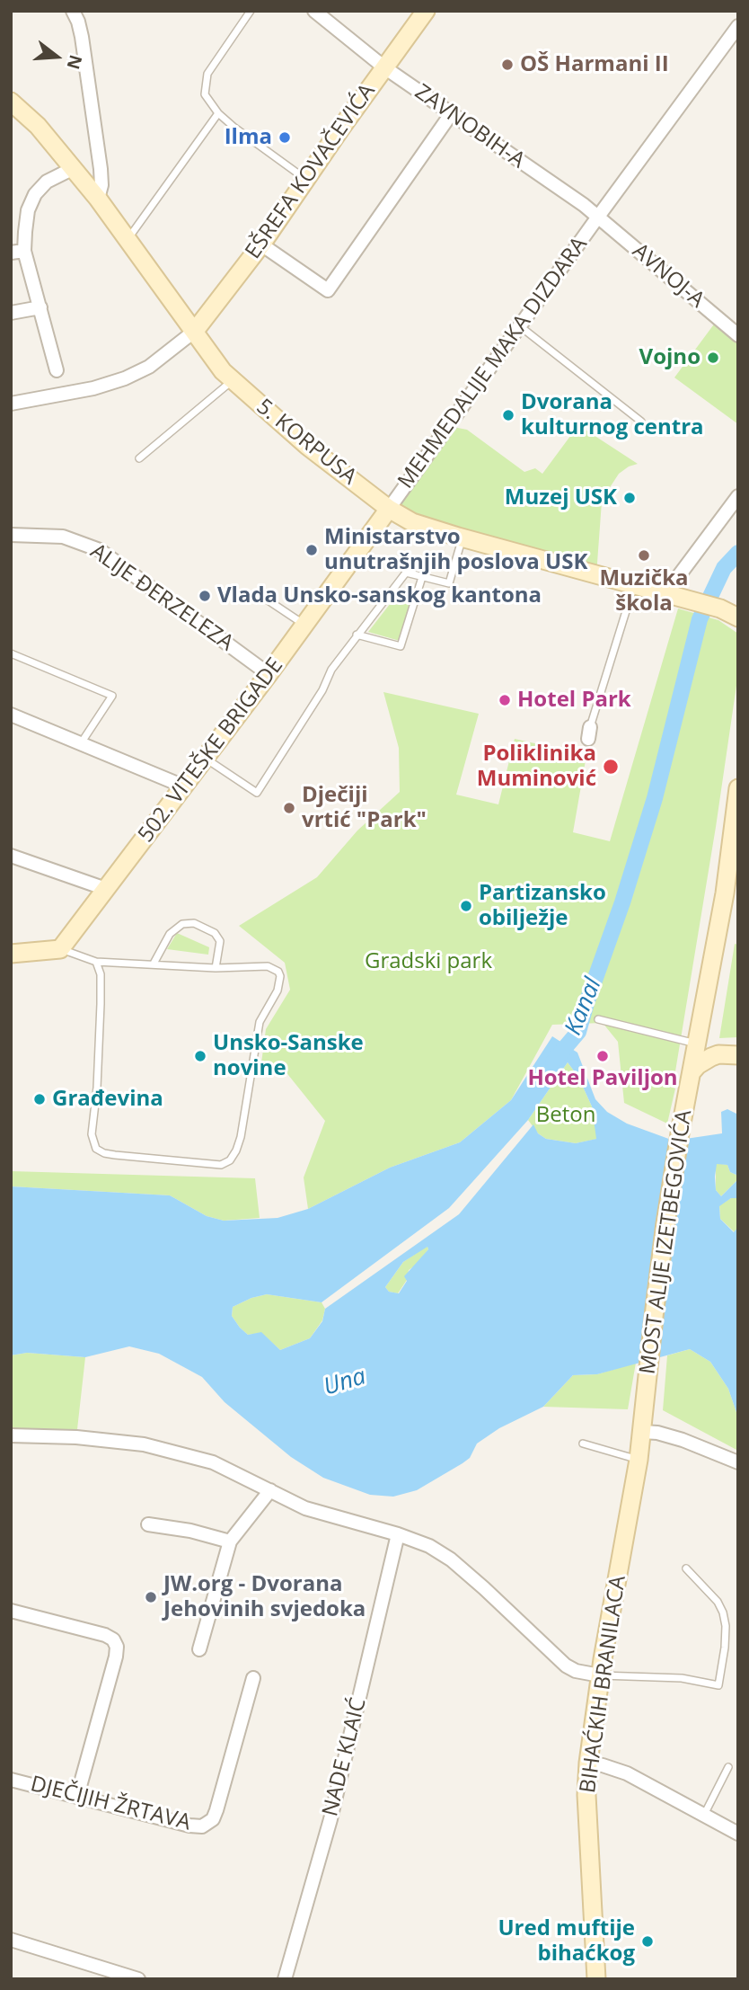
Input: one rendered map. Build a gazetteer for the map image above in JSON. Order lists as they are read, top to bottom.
{
  "streets": {
    "street": [
      "ZAVNOBIH-A",
      "EŠREFA KOVAČEVIĆA",
      "AVNOJ-A",
      "MEHMEDALIJE MAKA DIZDARA",
      "5. KORPUSA",
      "ALIJE ĐERZELEZA",
      "502. VITEŠKE BRIGADE",
      "MOST ALIJE IZETBEGOVIĆA",
      "BIHAĆKIH BRANILACA",
      "NADE KLAIĆ",
      "DJEČIJIH ŽRTAVA"
    ]
  },
  "crossings": [
    ["ZAVNOBIH-A", "EŠREFA KOVAČEVIĆA"],
    ["ZAVNOBIH-A", "AVNOJ-A"],
    ["ZAVNOBIH-A", "MEHMEDALIJE MAKA DIZDARA"],
    ["EŠREFA KOVAČEVIĆA", "5. KORPUSA"],
    ["AVNOJ-A", "MEHMEDALIJE MAKA DIZDARA"],
    ["MEHMEDALIJE MAKA DIZDARA", "5. KORPUSA"],
    ["MEHMEDALIJE MAKA DIZDARA", "502. VITEŠKE BRIGADE"],
    ["5. KORPUSA", "502. VITEŠKE BRIGADE"],
    ["ALIJE ĐERZELEZA", "502. VITEŠKE BRIGADE"],
    ["MOST ALIJE IZETBEGOVIĆA", "BIHAĆKIH BRANILACA"]
  ],
  "water": ["Kanal", "Una"],
  "parks": ["Gradski park", "Beton"],
  "places": [
    "OŠ Harmani II",
    "Ilma",
    "Vojno",
    "Dvorana kulturnog centra",
    "Muzej USK",
    "Ministarstvo unutrašnjih poslova USK",
    "Muzička škola",
    "Vlada Unsko-sanskog kantona",
    "Hotel Park",
    "Poliklinika Muminović",
    "Dječiji vrtić \"Park\"",
    "Partizansko obilježje",
    "Unsko-Sanske novine",
    "Hotel Paviljon",
    "Građevina",
    "JW.org - Dvorana Jehovinih svjedoka",
    "Ured muftije bihaćkog"
  ],
  "north": "right"
}
